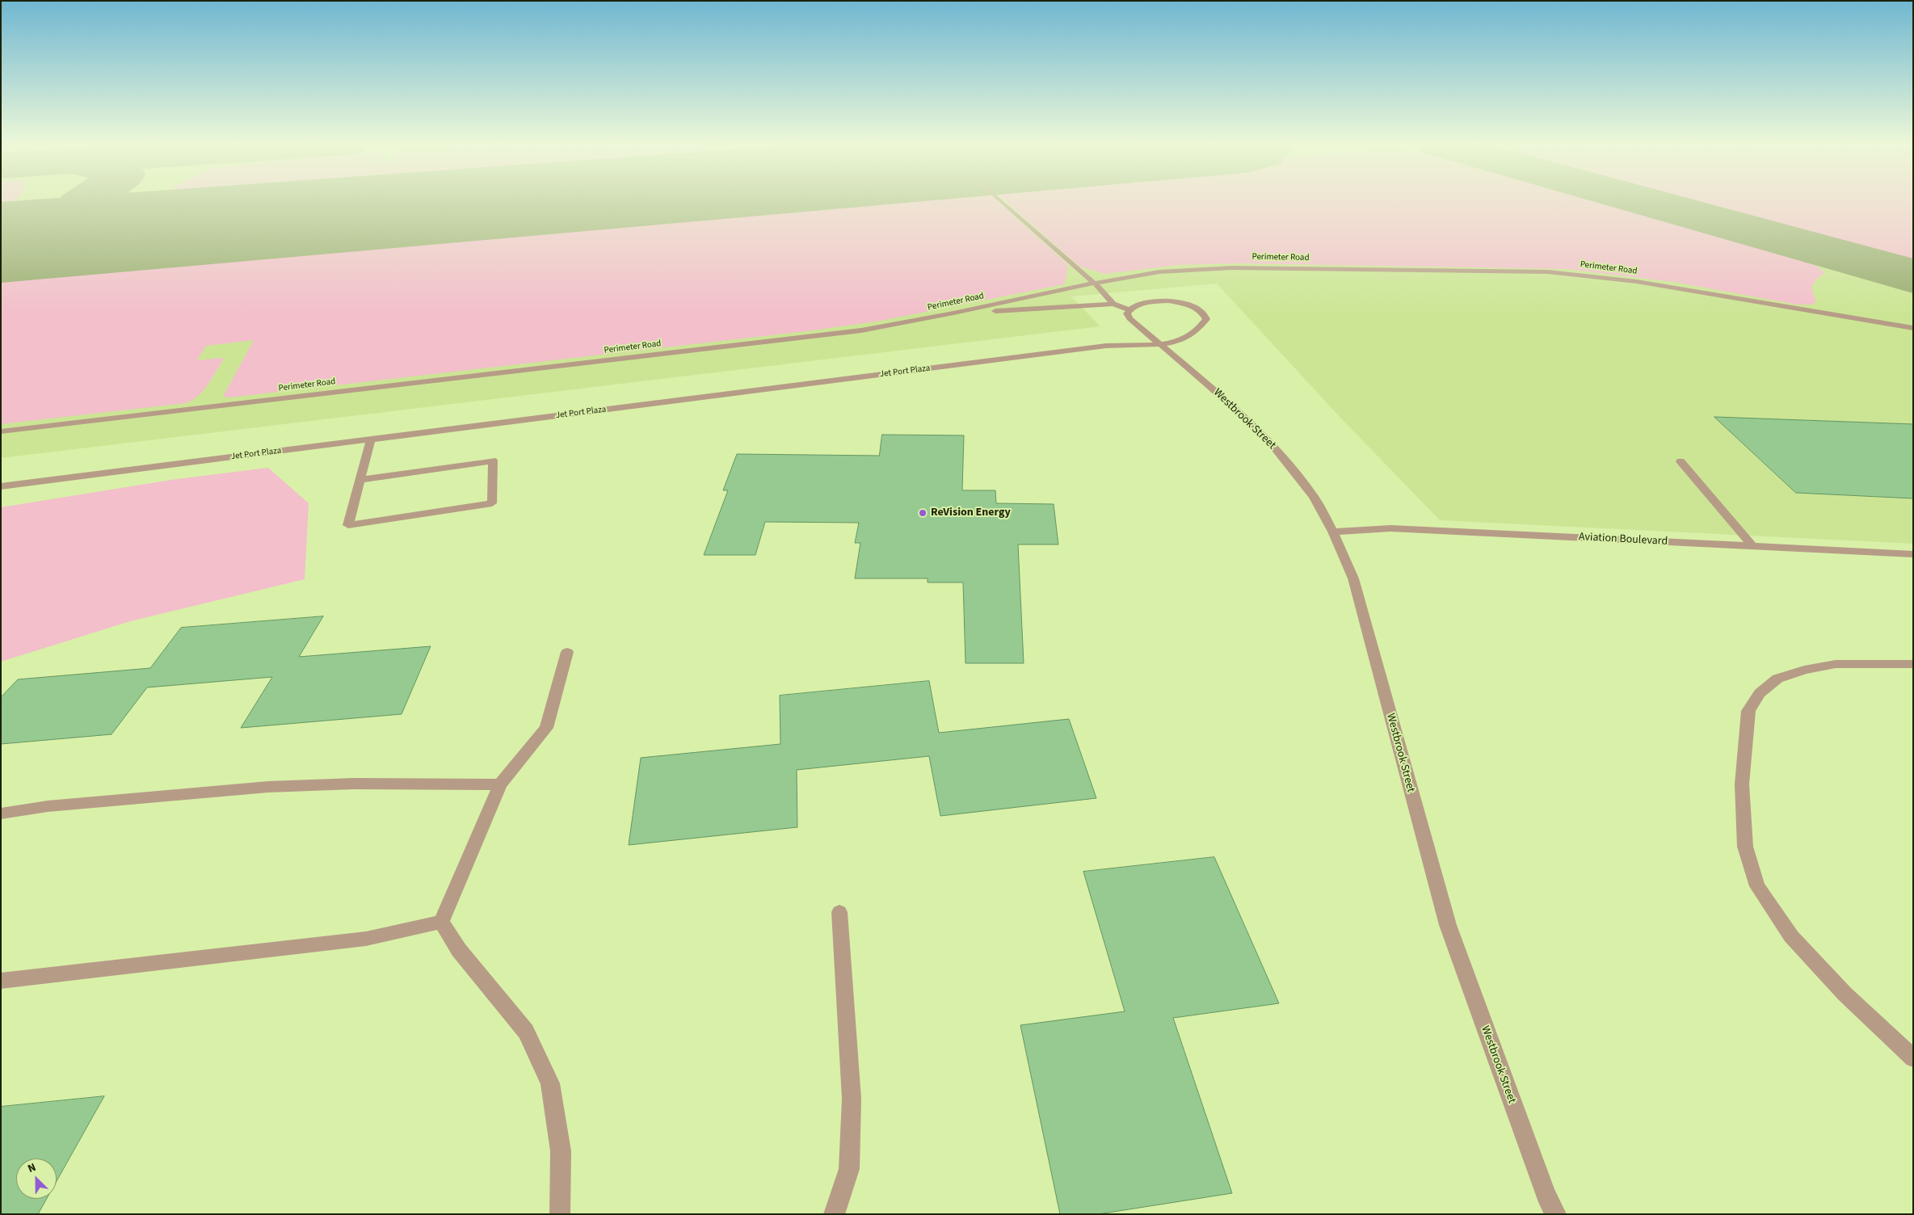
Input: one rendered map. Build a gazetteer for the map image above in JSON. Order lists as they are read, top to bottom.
{
  "streets": {
    "street": [
      "Perimeter Road",
      "Jet Port Plaza",
      "Westbrook Street",
      "Aviation Boulevard"
    ]
  },
  "crossings": [
    ["Jet Port Plaza", "Westbrook Street"],
    ["Westbrook Street", "Aviation Boulevard"]
  ],
  "places": ["ReVision Energy"],
  "north": "top left"
}
